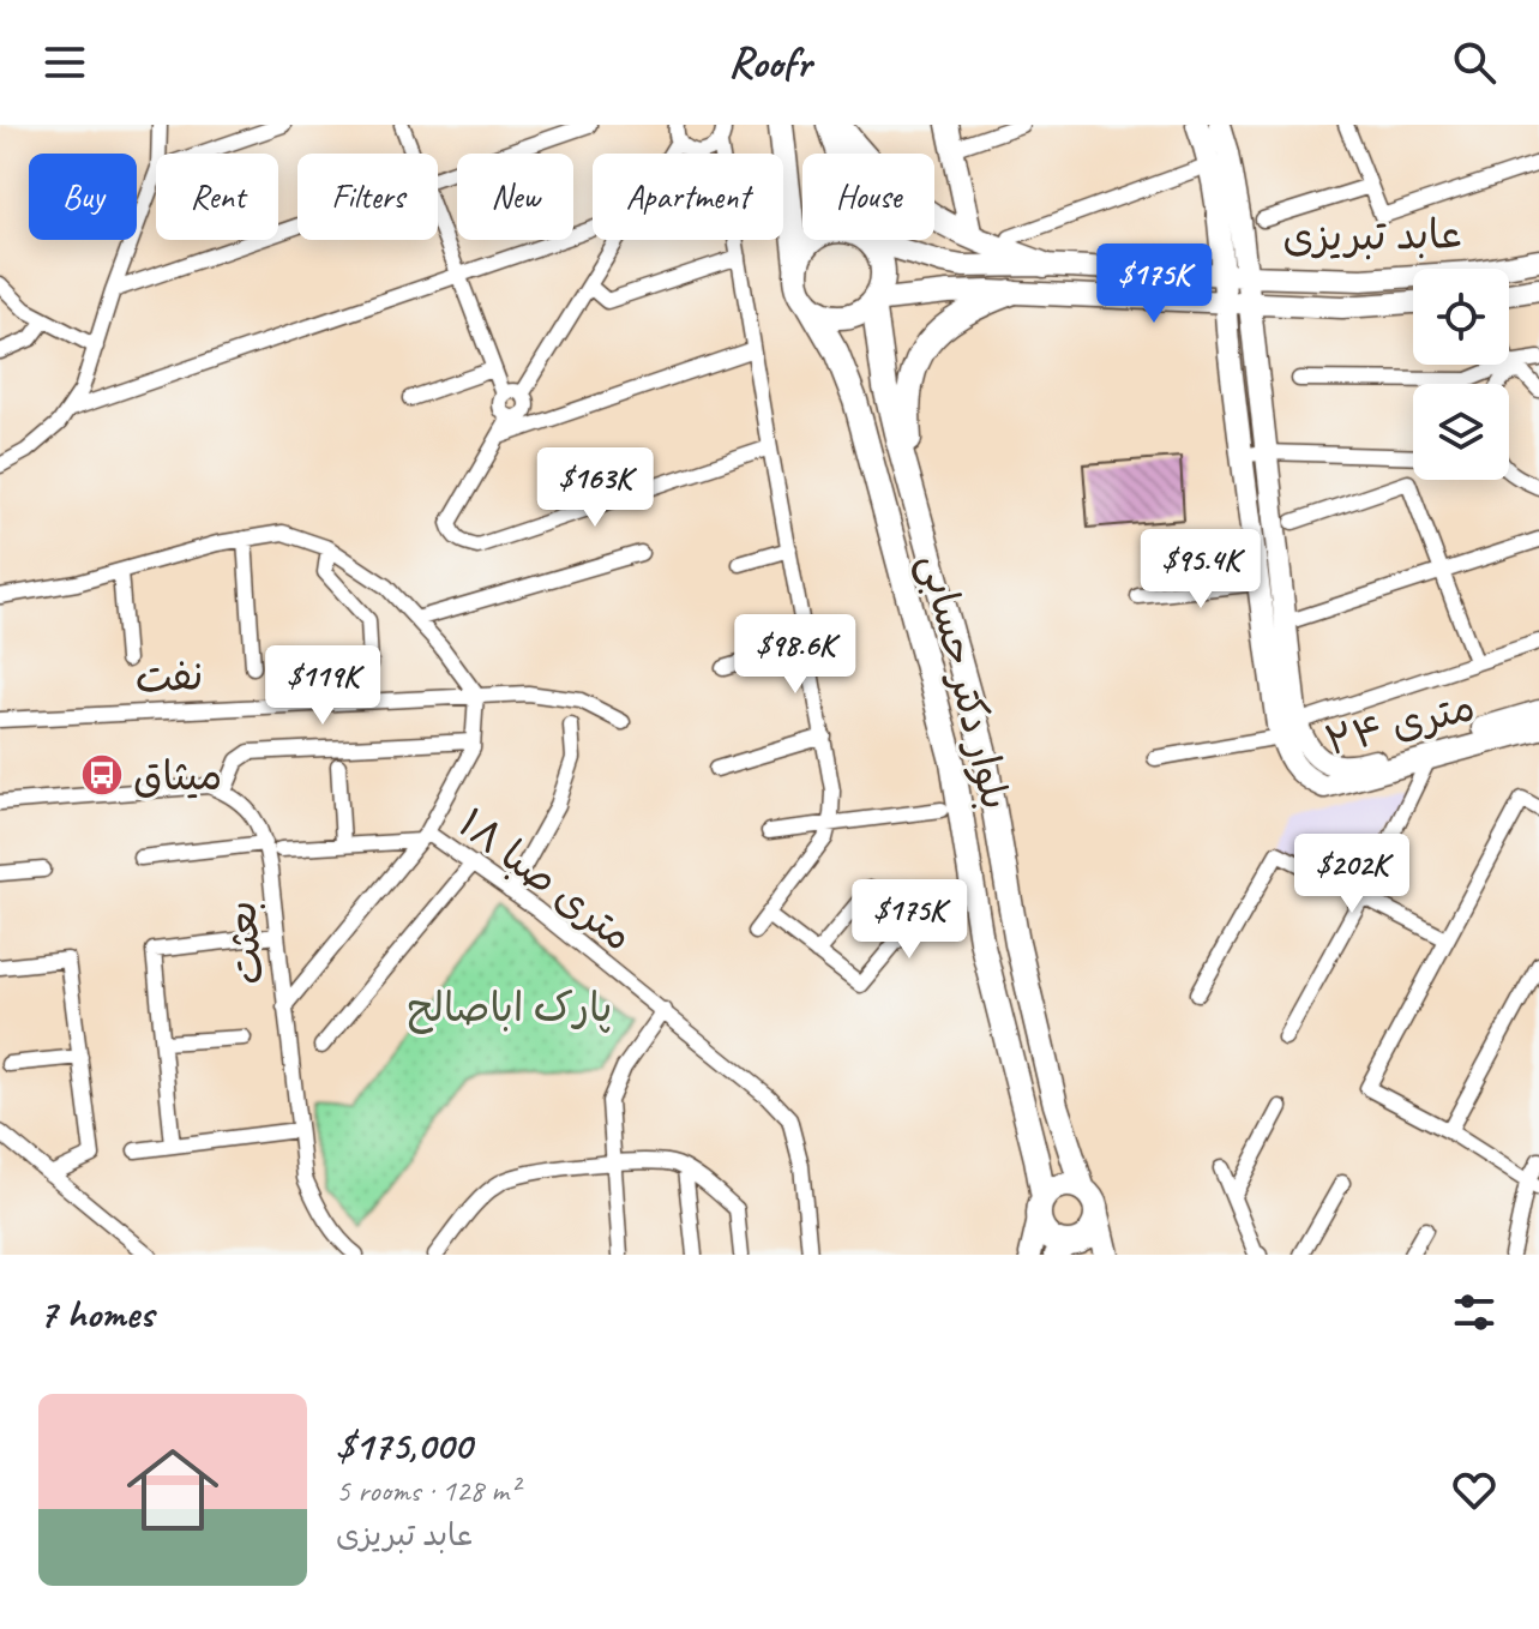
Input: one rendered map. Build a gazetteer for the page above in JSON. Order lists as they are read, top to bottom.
{
  "streets": {
    "main road": ["بلوار دکتر حسابی"],
    "street": [
      "عابد تبریزی",
      "نفت",
      "۲۴ متری",
      "متری صبا ۱۸",
      "بعثت"
    ]
  },
  "crossings": [
    ["عابد تبریزی", "بلوار دکتر حسابی"],
    ["عابد تبریزی", "۲۴ متری"],
    ["نفت", "متری صبا ۱۸"]
  ],
  "parks": ["پارک اباصالح"],
  "places": {
    "bus stop": ["میثاق"]
  },
  "page": {
    "header": "Roofr",
    "chip": [
      "Buy",
      "Rent",
      "Filters",
      "New",
      "Apartment",
      "House"
    ],
    "price": [
      "$175K",
      "$163K",
      "$95.4K",
      "$98.6K",
      "$119K",
      "$202K",
      "$175K"
    ],
    "heading": "7 homes",
    "list": [
      {
        "name": "$175,000",
        "note": "5 rooms · 128 m² · عابد تبریزی"
      }
    ]
  }
}
